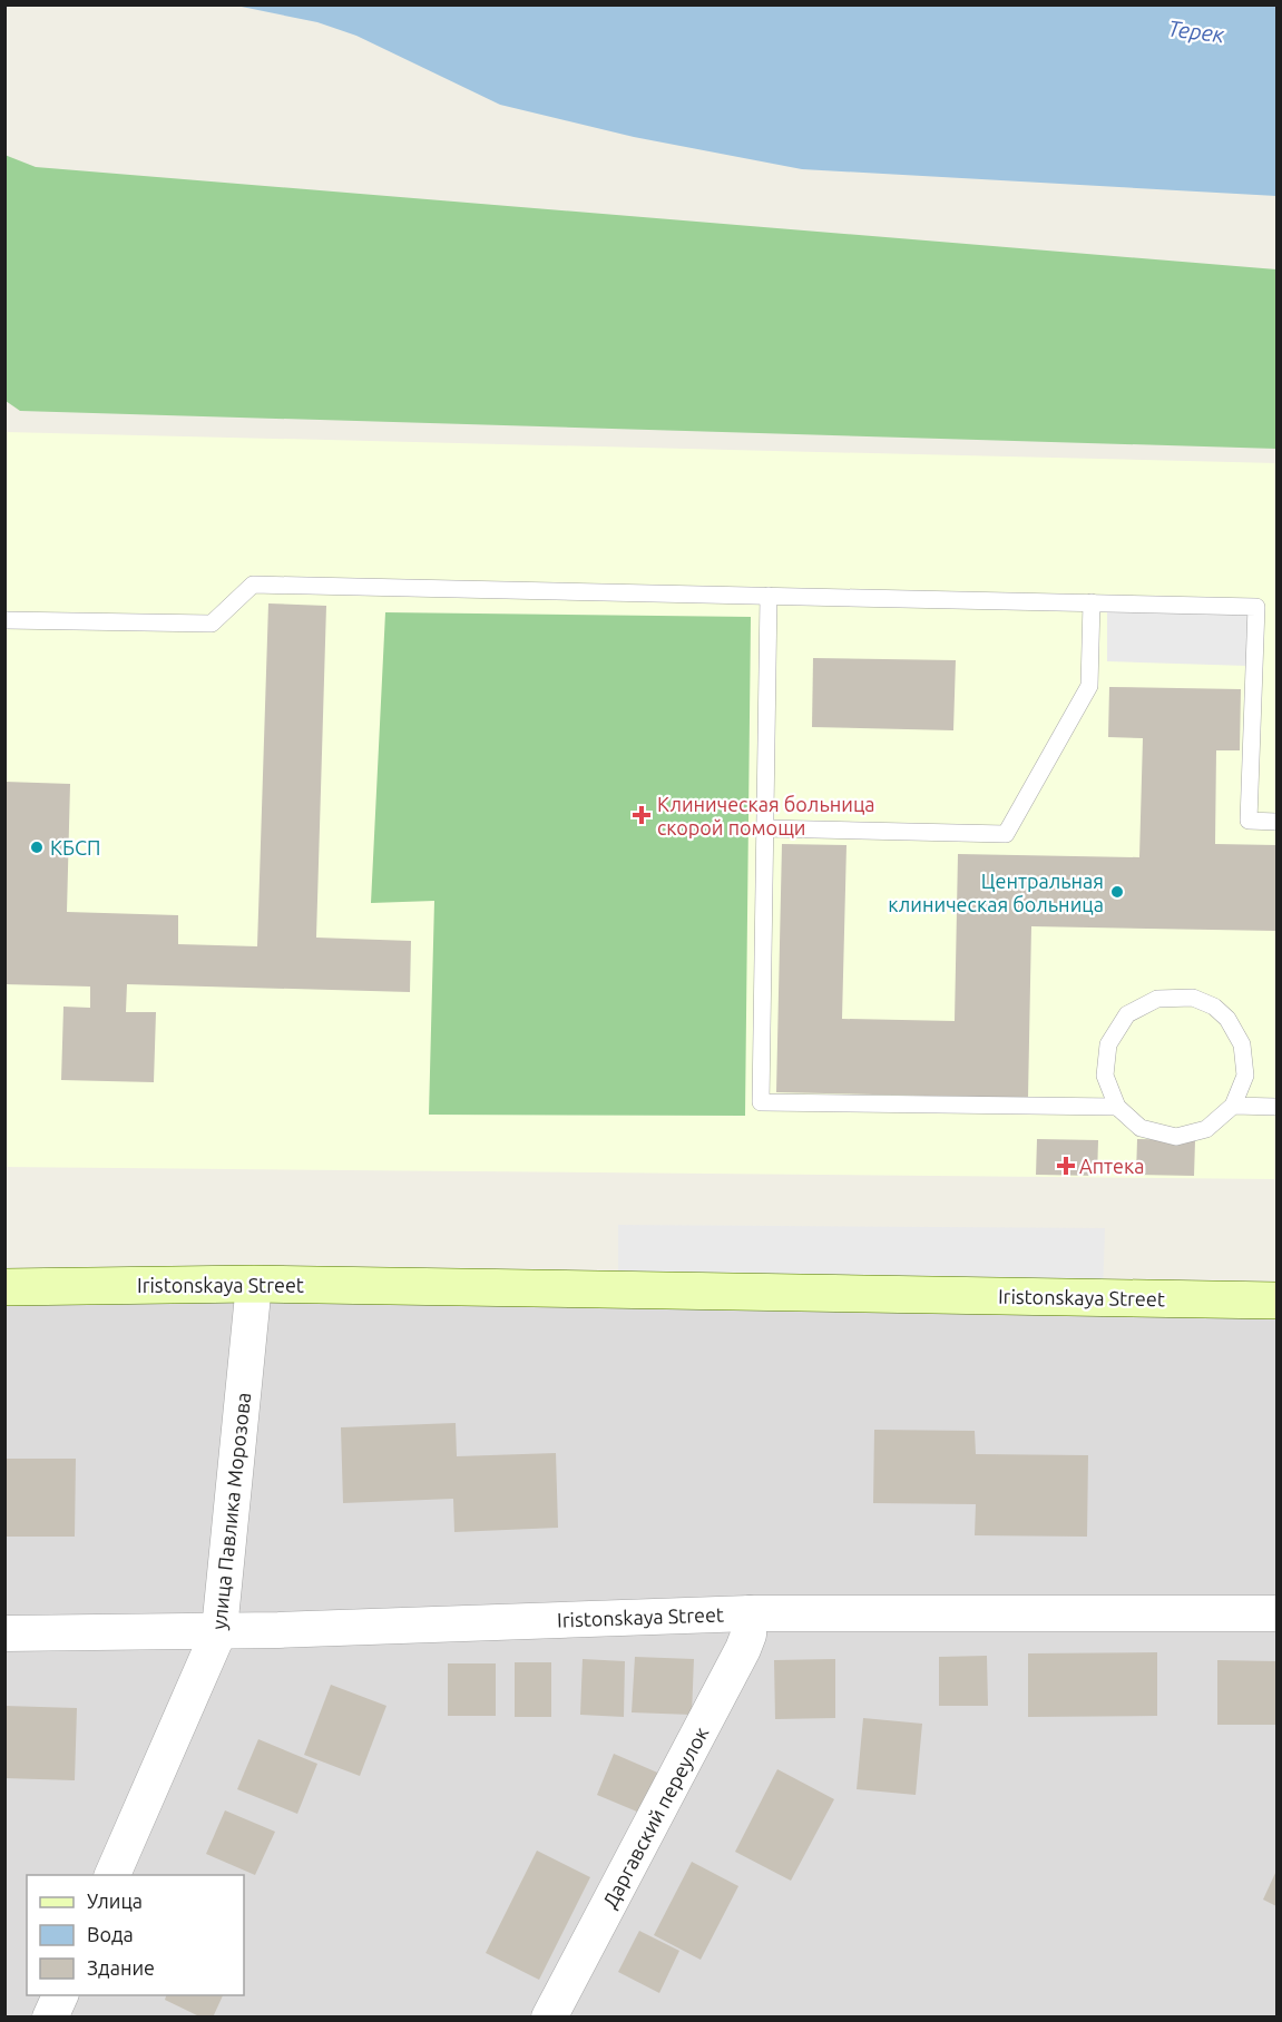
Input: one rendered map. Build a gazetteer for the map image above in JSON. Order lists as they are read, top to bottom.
{
  "streets": {
    "main road": ["Iristonskaya Street"],
    "street": ["улица Павлика Морозова", "Даргавский переулок"]
  },
  "crossings": [
    ["Iristonskaya Street", "улица Павлика Морозова"],
    ["Iristonskaya Street", "Даргавский переулок"]
  ],
  "water": ["Терек"],
  "places": {
    "health": ["Клиническая больница скорой помощи", "Аптека"],
    "other": ["КБСП", "Центральная клиническая больница"]
  },
  "legend": ["Улица", "Вода", "Здание"]
}
